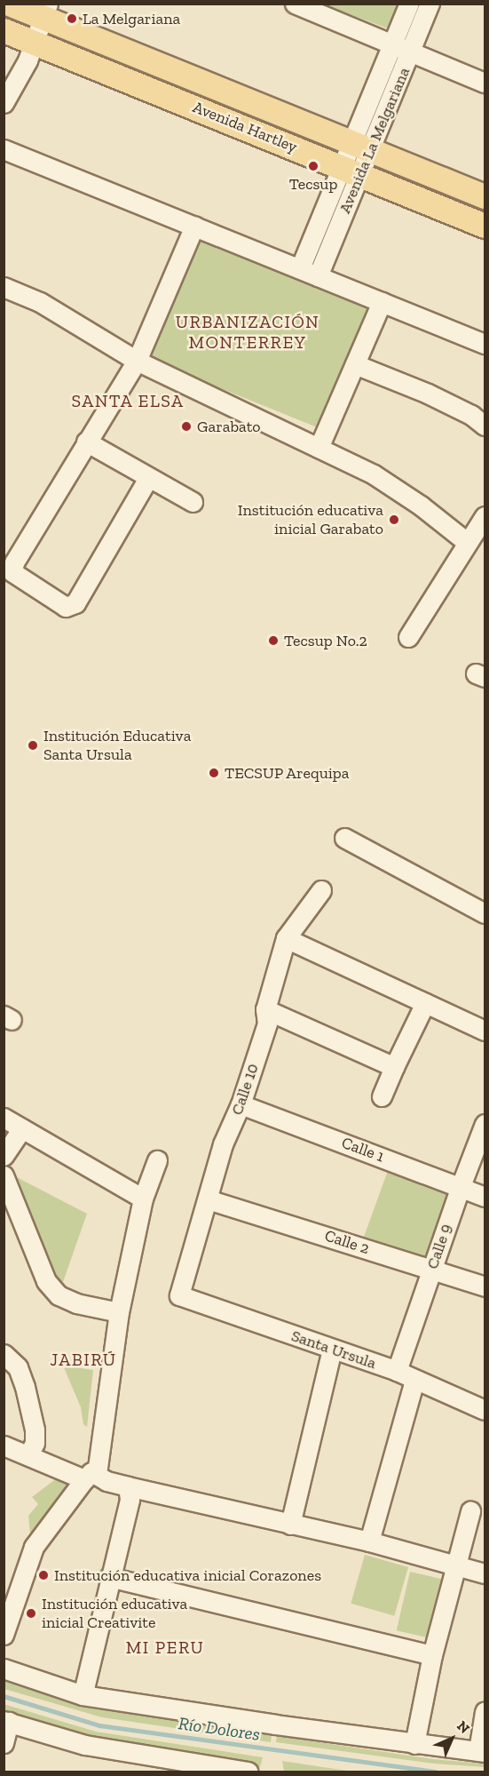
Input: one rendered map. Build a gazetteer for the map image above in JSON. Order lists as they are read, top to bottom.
{
  "streets": {
    "main road": ["Avenida Hartley"],
    "street": [
      "Avenida La Melgariana",
      "Calle 10",
      "Calle 1",
      "Calle 2",
      "Calle 9",
      "Santa Ursula"
    ]
  },
  "crossings": [
    ["Avenida Hartley", "Avenida La Melgariana"],
    ["Calle 10", "Calle 1"],
    ["Calle 10", "Calle 2"],
    ["Calle 10", "Santa Ursula"],
    ["Calle 1", "Calle 9"],
    ["Calle 2", "Calle 9"],
    ["Calle 9", "Santa Ursula"]
  ],
  "districts": [
    "URBANIZACIÓN MONTERREY",
    "SANTA ELSA",
    "JABIRÚ",
    "MI PERU"
  ],
  "water": ["Río Dolores"],
  "places": [
    "La Melgariana",
    "Tecsup",
    "Garabato",
    "Institución educativa inicial Garabato",
    "Tecsup No.2",
    "Institución Educativa Santa Ursula",
    "TECSUP Arequipa",
    "Institución educativa inicial Corazones",
    "Institución educativa inicial Creativite"
  ],
  "north": "top right"
}
